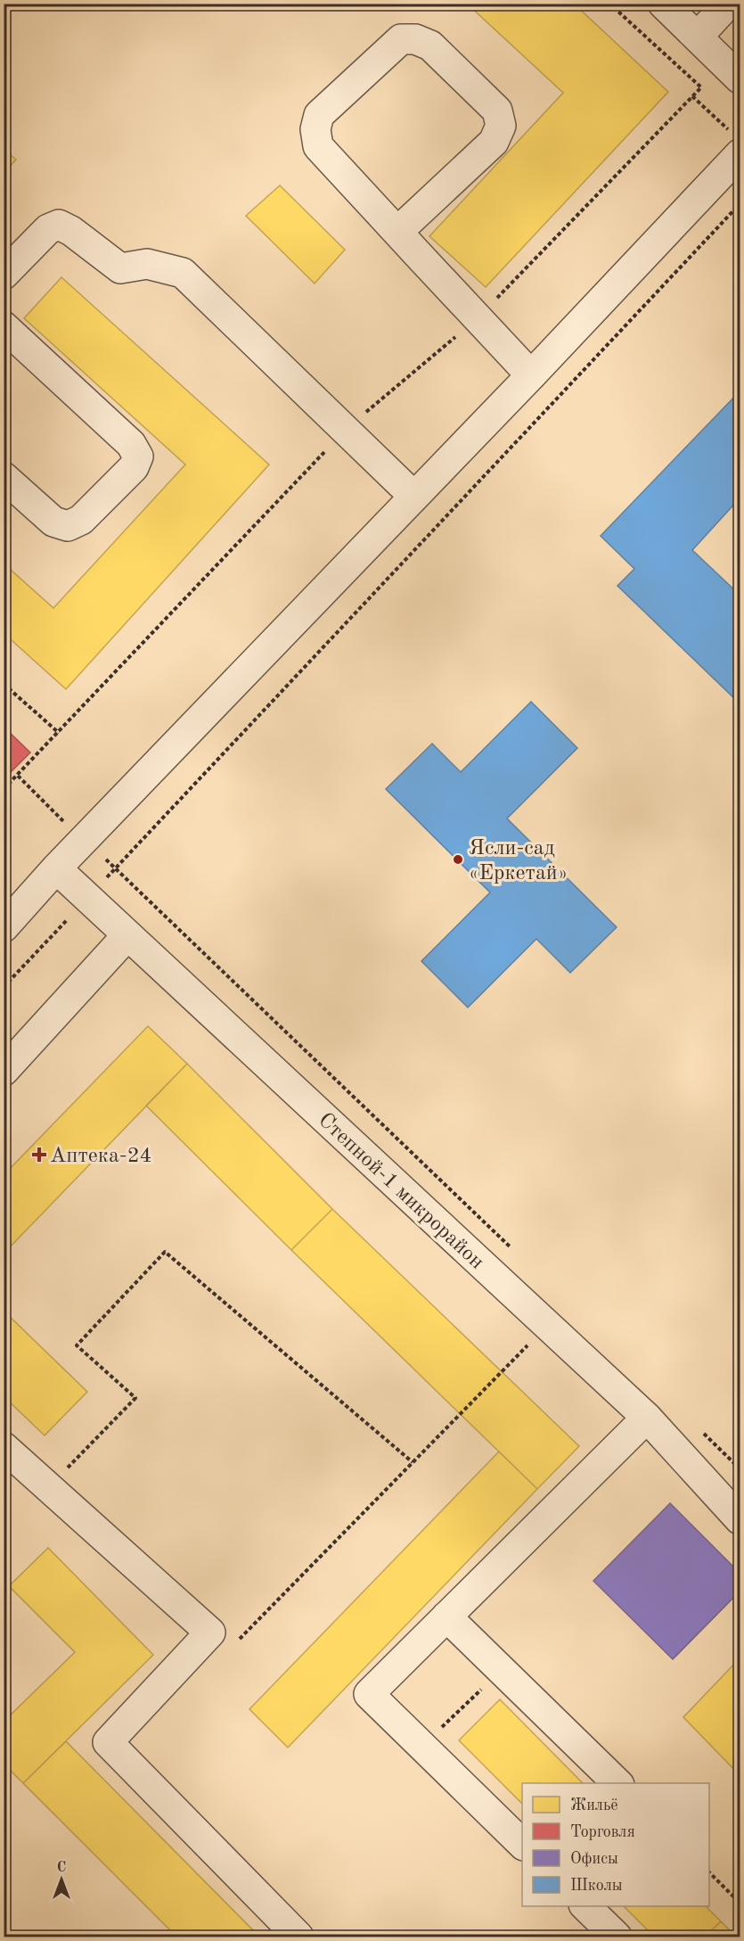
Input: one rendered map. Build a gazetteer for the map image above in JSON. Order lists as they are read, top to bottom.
{
  "streets": {
    "street": ["Степной-1 микрорайон"]
  },
  "places": {
    "other": ["Ясли-сад «Еркетай»"],
    "health": ["Аптека-24"]
  },
  "legend": [
    "Жильё",
    "Торговля",
    "Офисы",
    "Школы"
  ],
  "north": "top"
}
